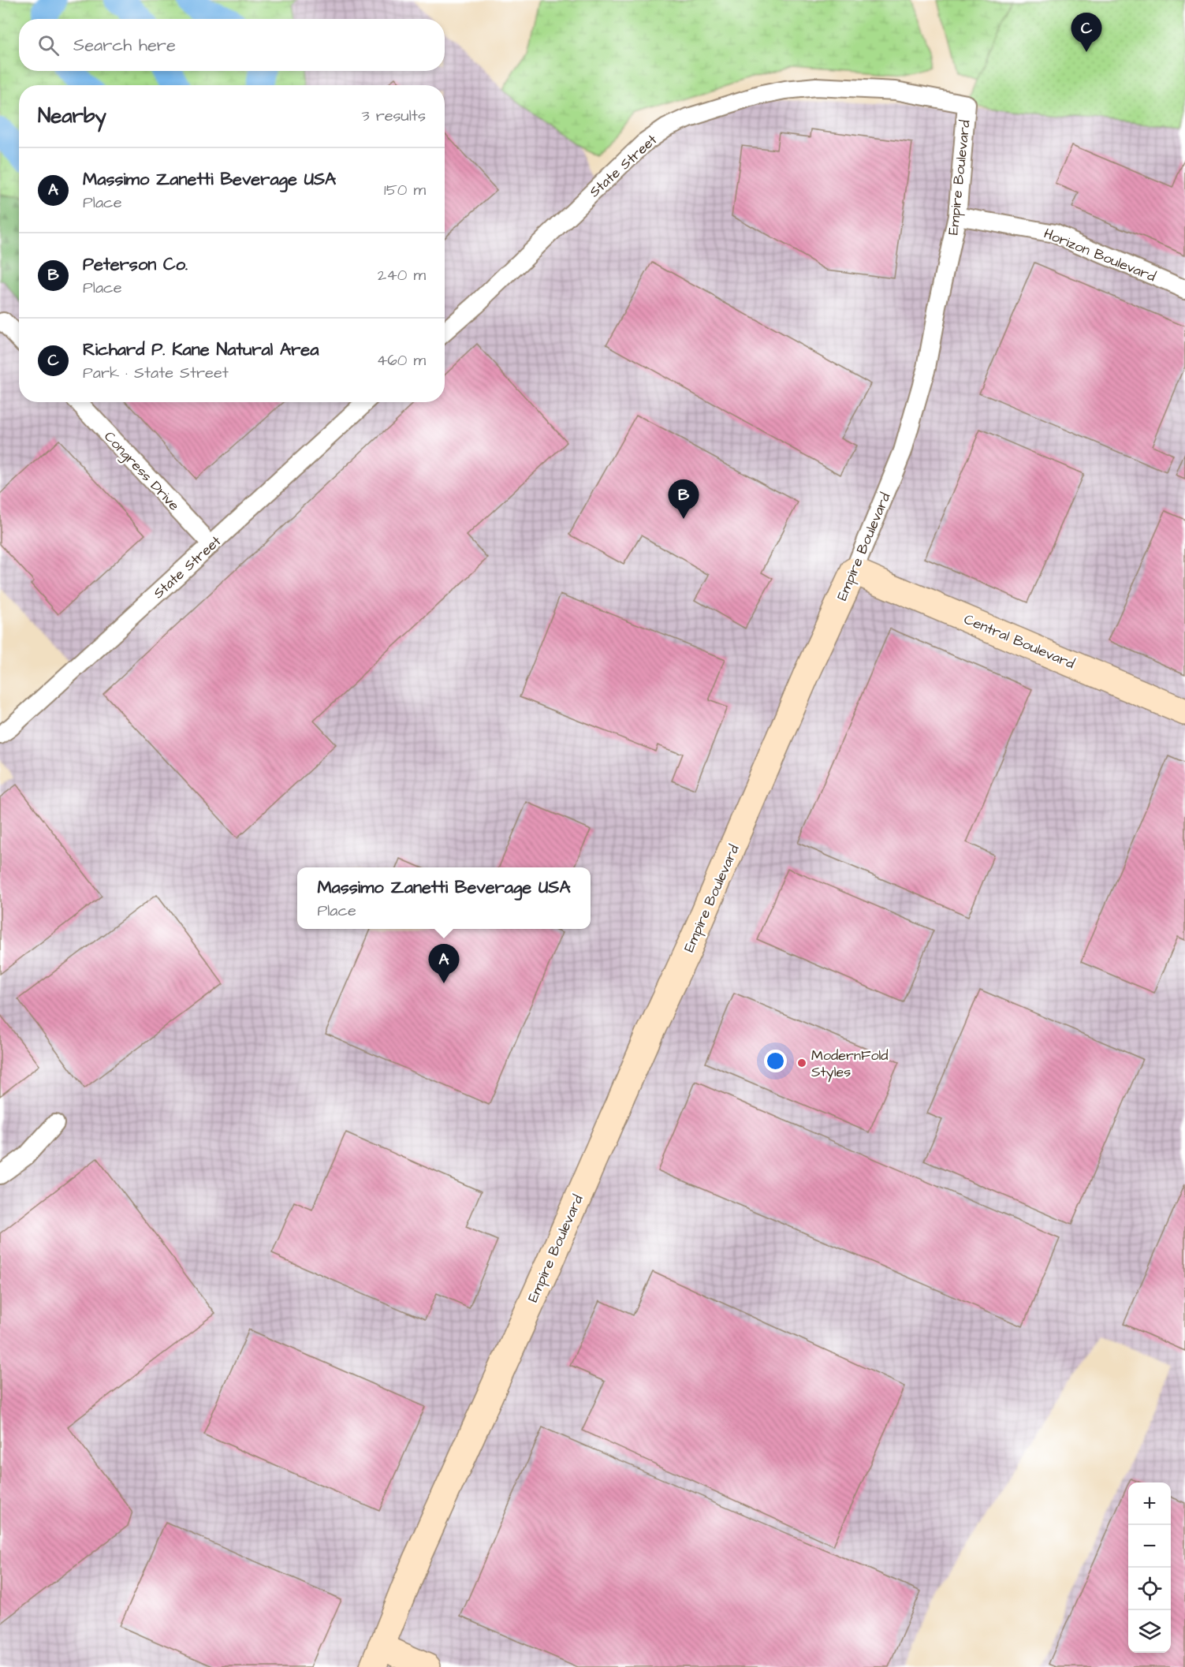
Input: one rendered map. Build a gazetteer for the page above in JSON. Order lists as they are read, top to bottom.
{
  "streets": {
    "street": [
      "State Street",
      "Empire Boulevard",
      "Horizon Boulevard",
      "Congress Drive",
      "Central Boulevard"
    ]
  },
  "crossings": [
    ["State Street", "Empire Boulevard"],
    ["State Street", "Congress Drive"],
    ["Empire Boulevard", "Horizon Boulevard"],
    ["Empire Boulevard", "Central Boulevard"]
  ],
  "places": ["ModernFold Styles"],
  "page": {
    "pins": ["C", "B", "A"],
    "search": "Search here",
    "heading": ["Nearby", "3 results"],
    "list": [
      {
        "mark": "A",
        "name": "Massimo Zanetti Beverage USA",
        "note": "Place",
        "value": "150 m"
      },
      {
        "mark": "B",
        "name": "Peterson Co.",
        "note": "Place",
        "value": "240 m"
      },
      {
        "mark": "C",
        "name": "Richard P. Kane Natural Area",
        "note": "Park · State Street",
        "value": "460 m"
      }
    ],
    "popup": ["Massimo Zanetti Beverage USA", "Place"],
    "map_buttons": ["+", "−"]
  }
}
